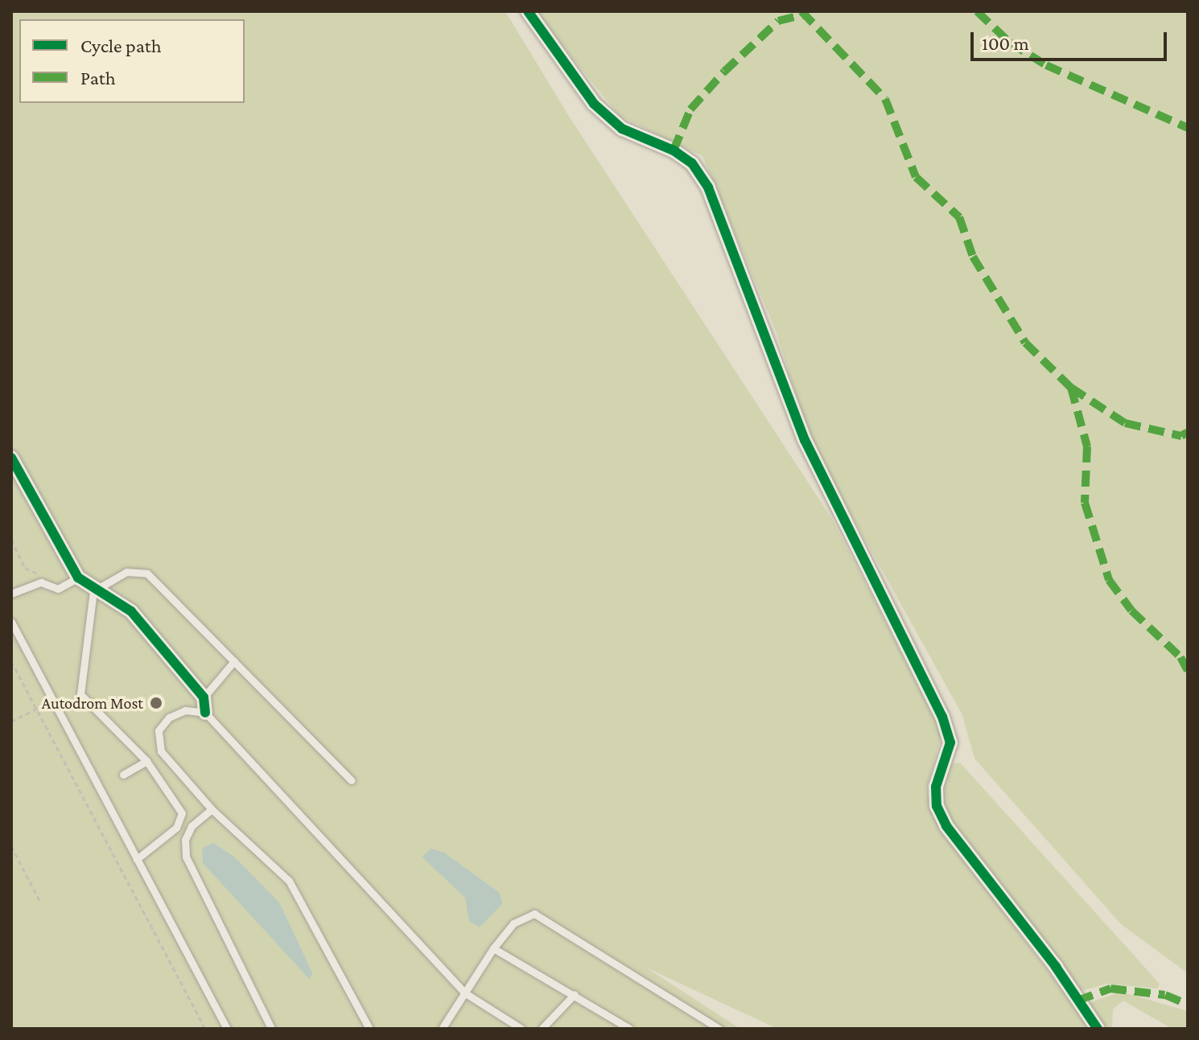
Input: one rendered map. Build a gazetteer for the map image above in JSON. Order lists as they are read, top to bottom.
{
  "places": ["Autodrom Most"],
  "legend": ["Cycle path", "Path"],
  "scale_bar": "100 m"
}
